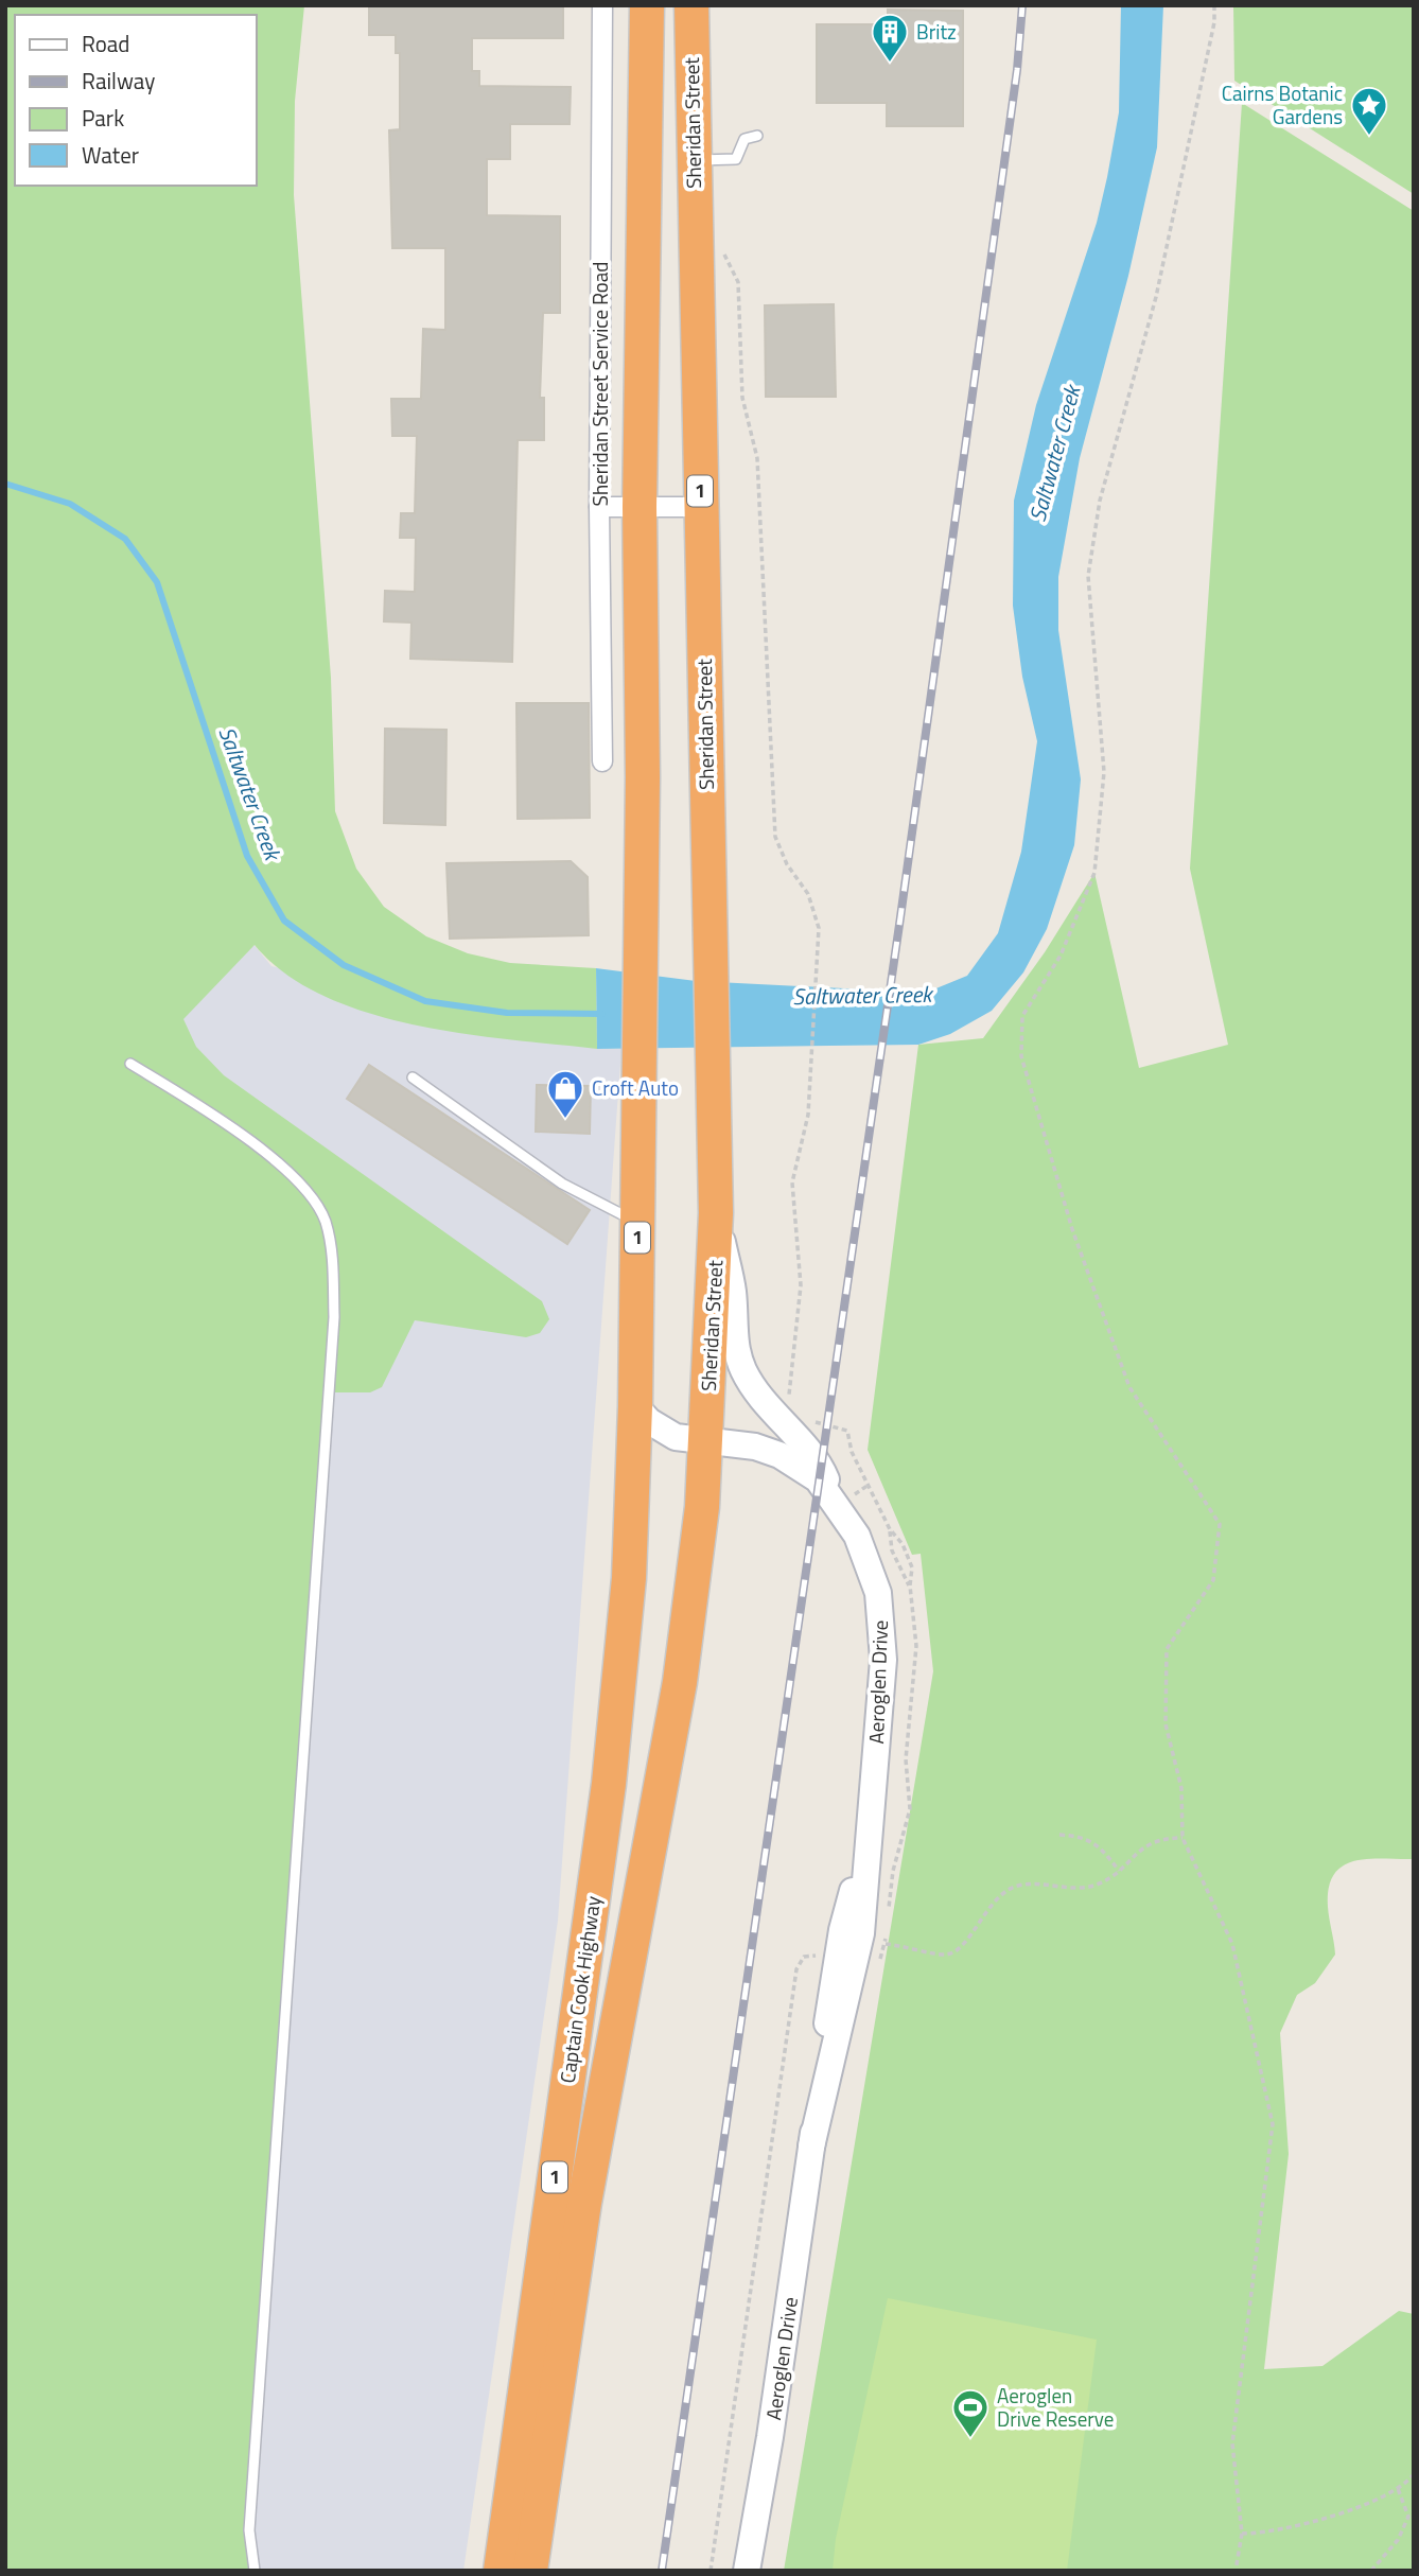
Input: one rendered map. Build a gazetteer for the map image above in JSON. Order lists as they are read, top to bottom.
{
  "streets": {
    "highway": ["Sheridan Street", "1", "Captain Cook Highway"],
    "street": ["Sheridan Street Service Road", "Aeroglen Drive"]
  },
  "crossings": [
    ["Sheridan Street", "Aeroglen Drive"],
    ["Sheridan Street", "Captain Cook Highway"],
    ["1", "Aeroglen Drive"],
    ["1", "Captain Cook Highway"],
    ["Aeroglen Drive", "Captain Cook Highway"]
  ],
  "water": ["Saltwater Creek"],
  "places": {
    "building": ["Britz"],
    "place": ["Cairns Botanic Gardens"],
    "shop": ["Croft Auto"],
    "sports": ["Aeroglen Drive Reserve"]
  },
  "legend": [
    "Road",
    "Railway",
    "Park",
    "Water"
  ]
}
